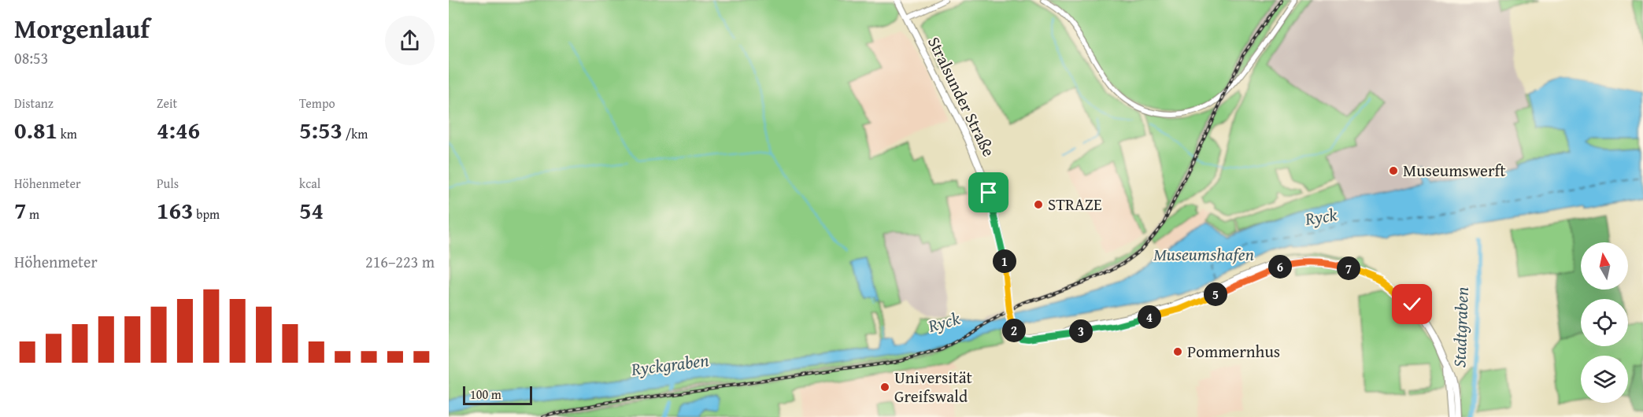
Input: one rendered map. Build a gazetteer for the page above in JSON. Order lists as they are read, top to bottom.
{
  "streets": {
    "main road": ["Stralsunder Straße"]
  },
  "water": [
    "Ryck",
    "Museumshafen",
    "Stadtgraben",
    "Ryckgraben"
  ],
  "places": [
    "Museumswerft",
    "STRAZE",
    "Pommernhus",
    "Universität Greifswald"
  ],
  "scale_bar": "100 m",
  "north": "top",
  "page": {
    "heading": ["Morgenlauf", "08:53"],
    "stats": [
      ["Distanz", "0.81 km"],
      ["Zeit", "4:46"],
      ["Tempo", "5:53 /km"],
      ["Höhenmeter", "7 m"],
      ["Puls", "163 bpm"],
      ["kcal", "54"]
    ],
    "chart": ["Höhenmeter", "216–223 m"],
    "pins": [
      "1",
      "6",
      "7",
      "5",
      "4",
      "2",
      "3"
    ],
    "scale": "100 m"
  }
}
